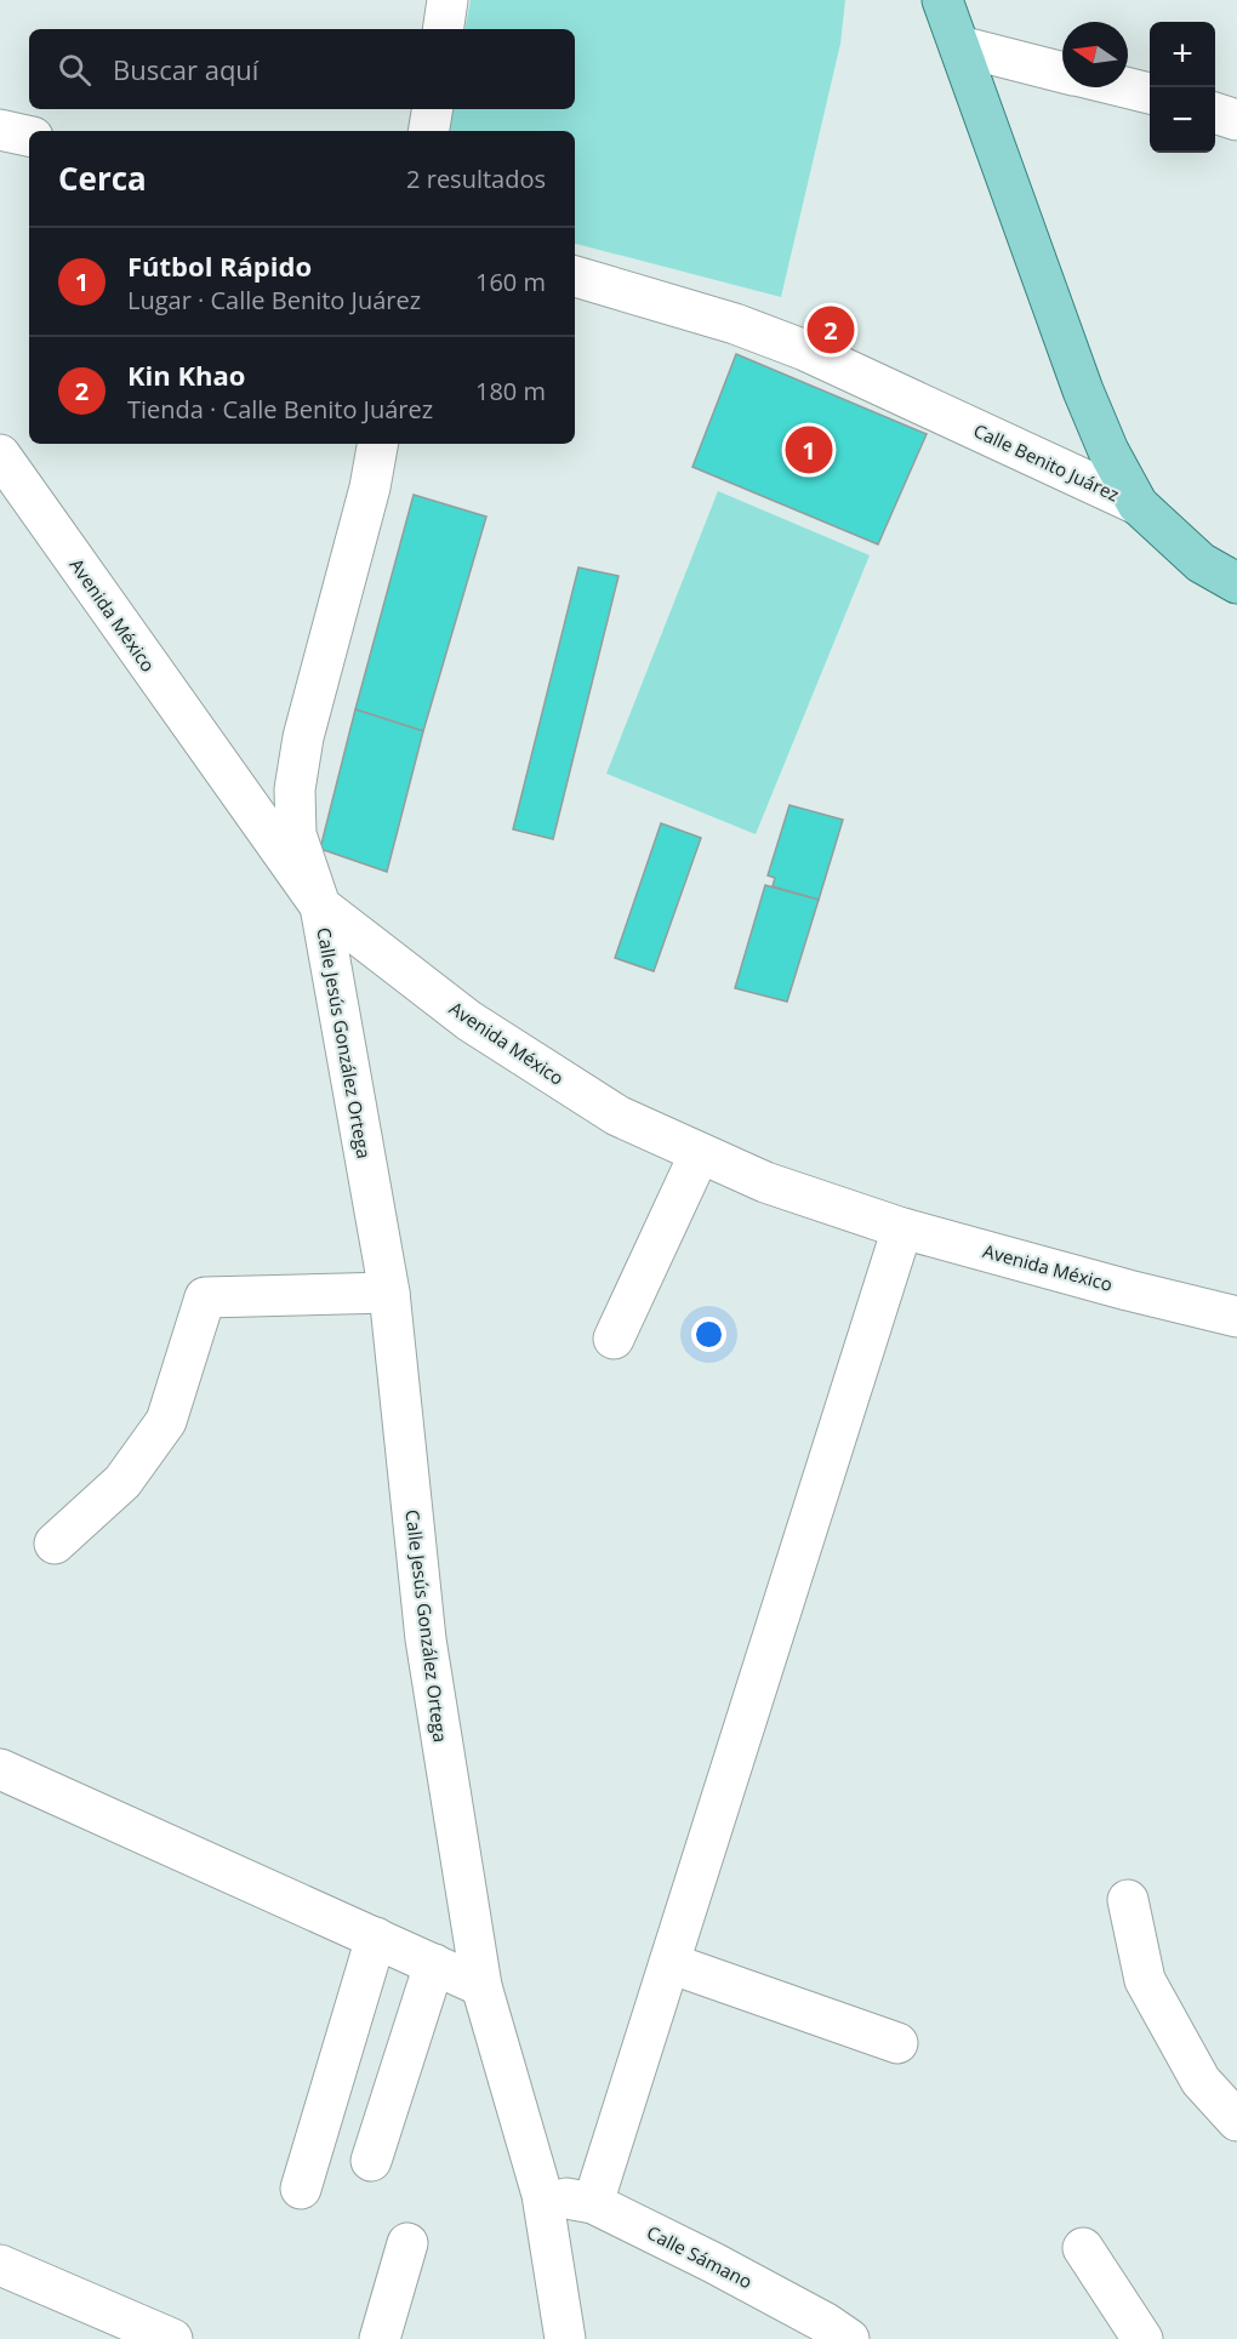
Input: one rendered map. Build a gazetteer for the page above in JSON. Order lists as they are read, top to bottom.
{
  "streets": {
    "main road": ["Calle Benito Juárez"],
    "street": ["Avenida México", "Calle Jesús González Ortega", "Calle Sámano"]
  },
  "crossings": [
    ["Avenida México", "Calle Jesús González Ortega"],
    ["Calle Jesús González Ortega", "Calle Sámano"]
  ],
  "north": "left",
  "page": {
    "map_buttons": ["+", "−"],
    "search": "Buscar aquí",
    "heading": ["Cerca", "2 resultados"],
    "list": [
      {
        "mark": "1",
        "name": "Fútbol Rápido",
        "note": "Lugar · Calle Benito Juárez",
        "value": "160 m"
      },
      {
        "mark": "2",
        "name": "Kin Khao",
        "note": "Tienda · Calle Benito Juárez",
        "value": "180 m"
      }
    ],
    "pins": ["2", "1"]
  }
}
